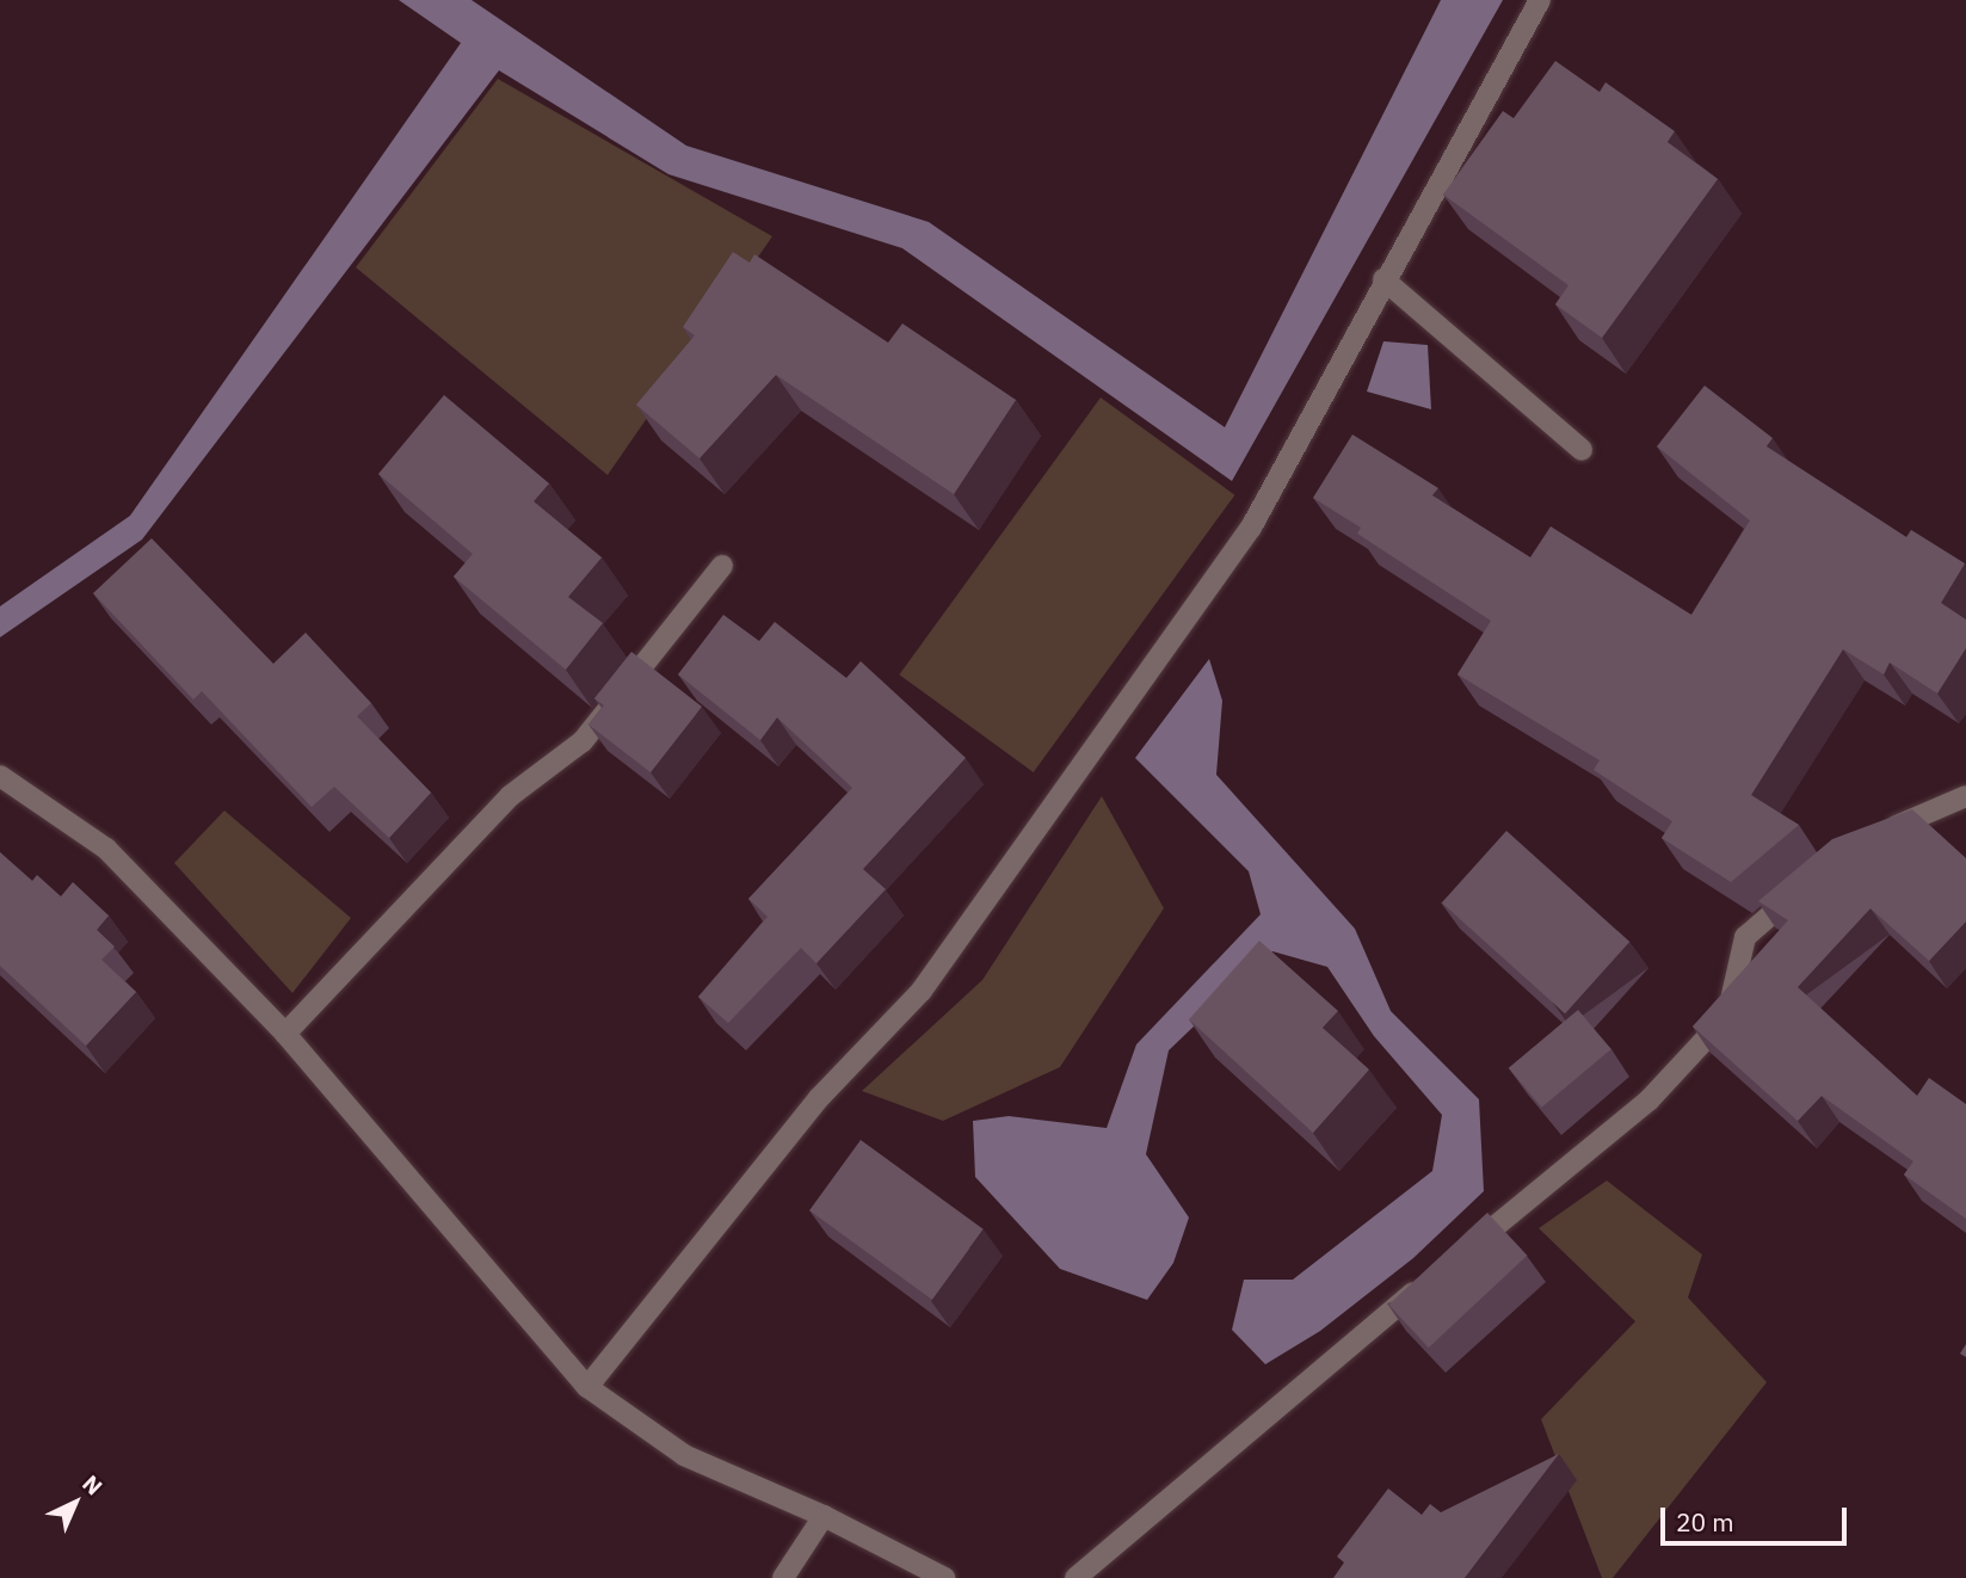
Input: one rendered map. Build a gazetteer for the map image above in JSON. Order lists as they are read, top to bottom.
{
  "scale_bar": "20 m",
  "north": "top right"
}
